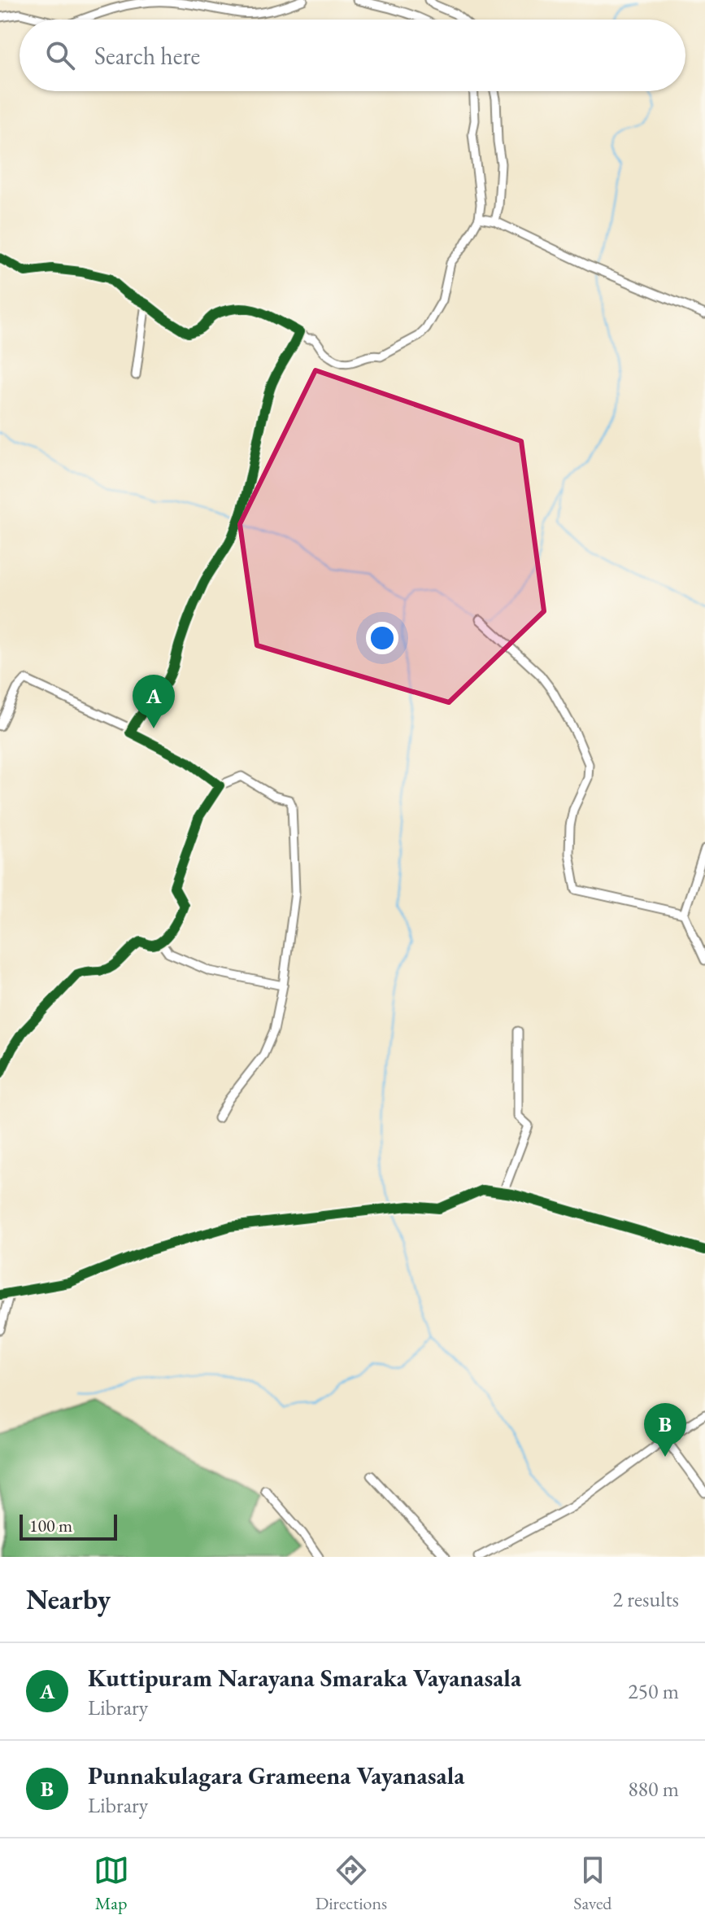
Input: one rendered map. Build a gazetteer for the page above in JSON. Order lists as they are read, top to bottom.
{
  "scale_bar": "100 m",
  "page": {
    "search": "Search here",
    "pins": ["A", "B"],
    "scale": "100 m",
    "heading": ["Nearby", "2 results"],
    "list": [
      {
        "mark": "A",
        "name": "Kuttipuram Narayana Smaraka Vayanasala",
        "note": "Library",
        "value": "250 m"
      },
      {
        "mark": "B",
        "name": "Punnakulagara Grameena Vayanasala",
        "note": "Library",
        "value": "880 m"
      }
    ],
    "nav": ["Map", "Directions", "Saved"]
  }
}
